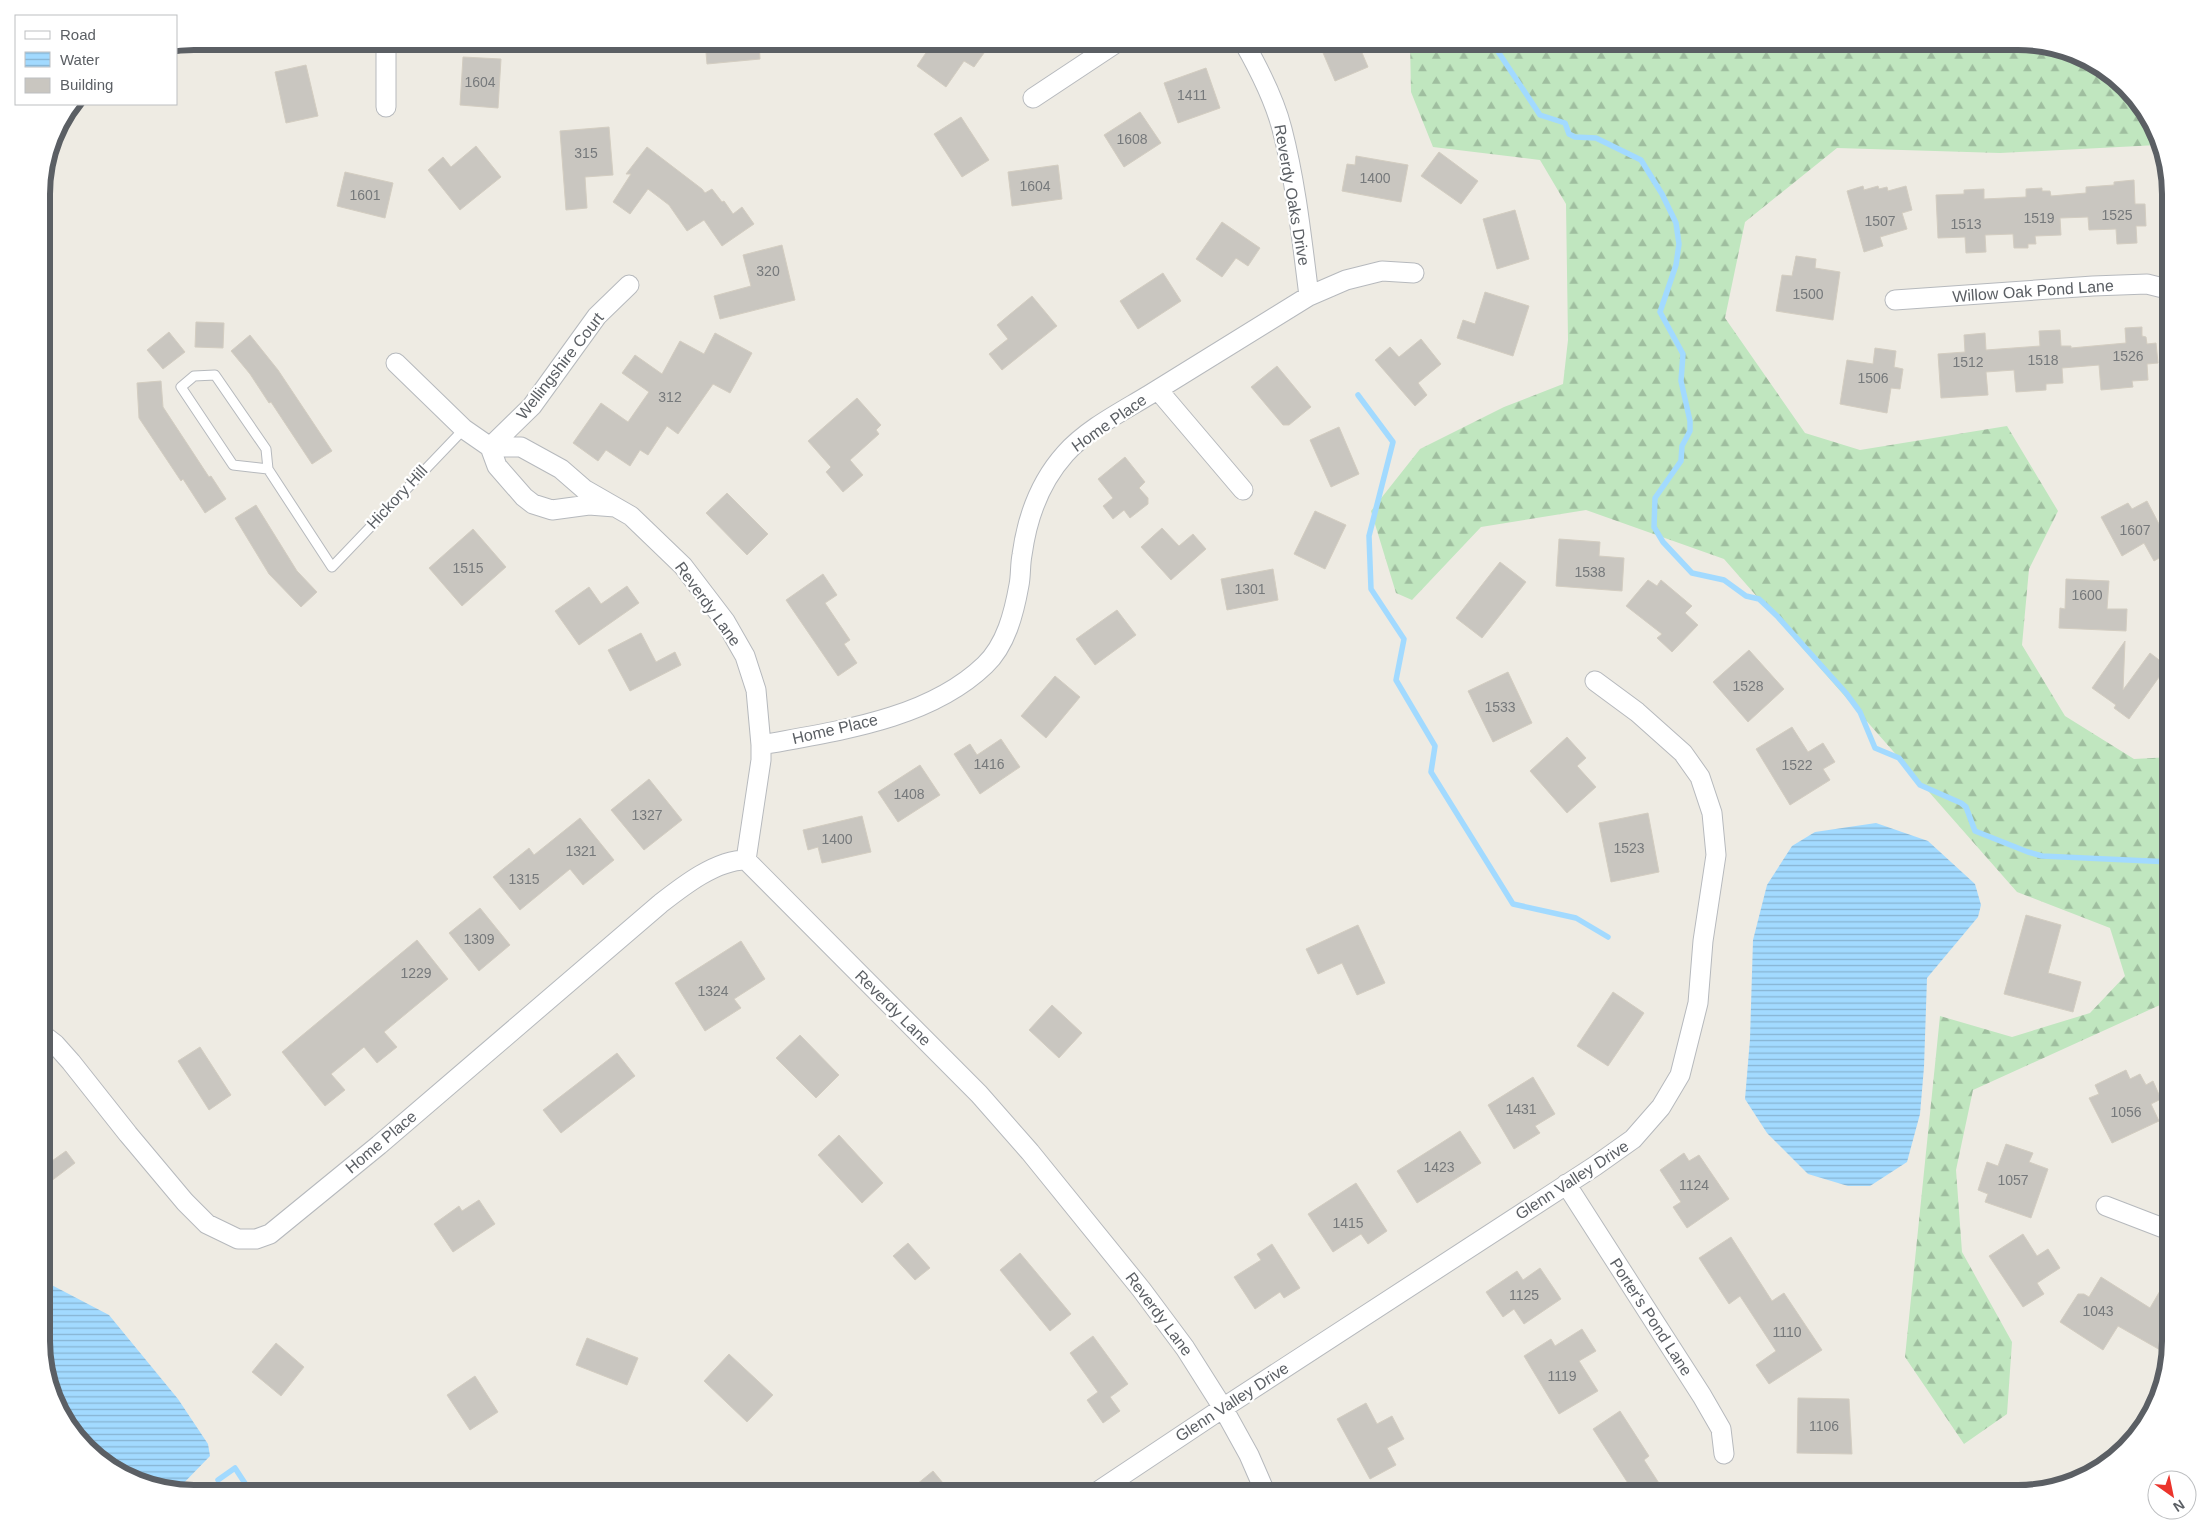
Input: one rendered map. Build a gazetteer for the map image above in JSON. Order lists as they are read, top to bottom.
{
  "streets": {
    "street": [
      "Reverdy Oaks Drive",
      "Willow Oak Pond Lane",
      "Wellingshire Court",
      "Home Place",
      "Reverdy Lane",
      "Glenn Valley Drive",
      "Porter's Pond Lane"
    ],
    "lane": ["Hickory Hill"]
  },
  "crossings": [
    ["Reverdy Oaks Drive", "Home Place"],
    ["Wellingshire Court", "Reverdy Lane"],
    ["Home Place", "Reverdy Lane"],
    ["Hickory Hill", "Reverdy Lane"],
    ["Reverdy Lane", "Glenn Valley Drive"],
    ["Glenn Valley Drive", "Porter's Pond Lane"]
  ],
  "house_numbers": [
    "1604",
    "1411",
    "1608",
    "315",
    "1400",
    "1604",
    "1601",
    "1525",
    "1519",
    "1507",
    "1513",
    "320",
    "1500",
    "1526",
    "1518",
    "1512",
    "1506",
    "312",
    "1607",
    "1515",
    "1538",
    "1301",
    "1600",
    "1528",
    "1533",
    "1416",
    "1522",
    "1408",
    "1327",
    "1400",
    "1523",
    "1321",
    "1315",
    "1309",
    "1229",
    "1324",
    "1431",
    "1056",
    "1423",
    "1057",
    "1124",
    "1415",
    "1125",
    "1043",
    "1110",
    "1119",
    "1106"
  ],
  "legend": ["Road", "Water", "Building"],
  "north": "bottom right"
}
